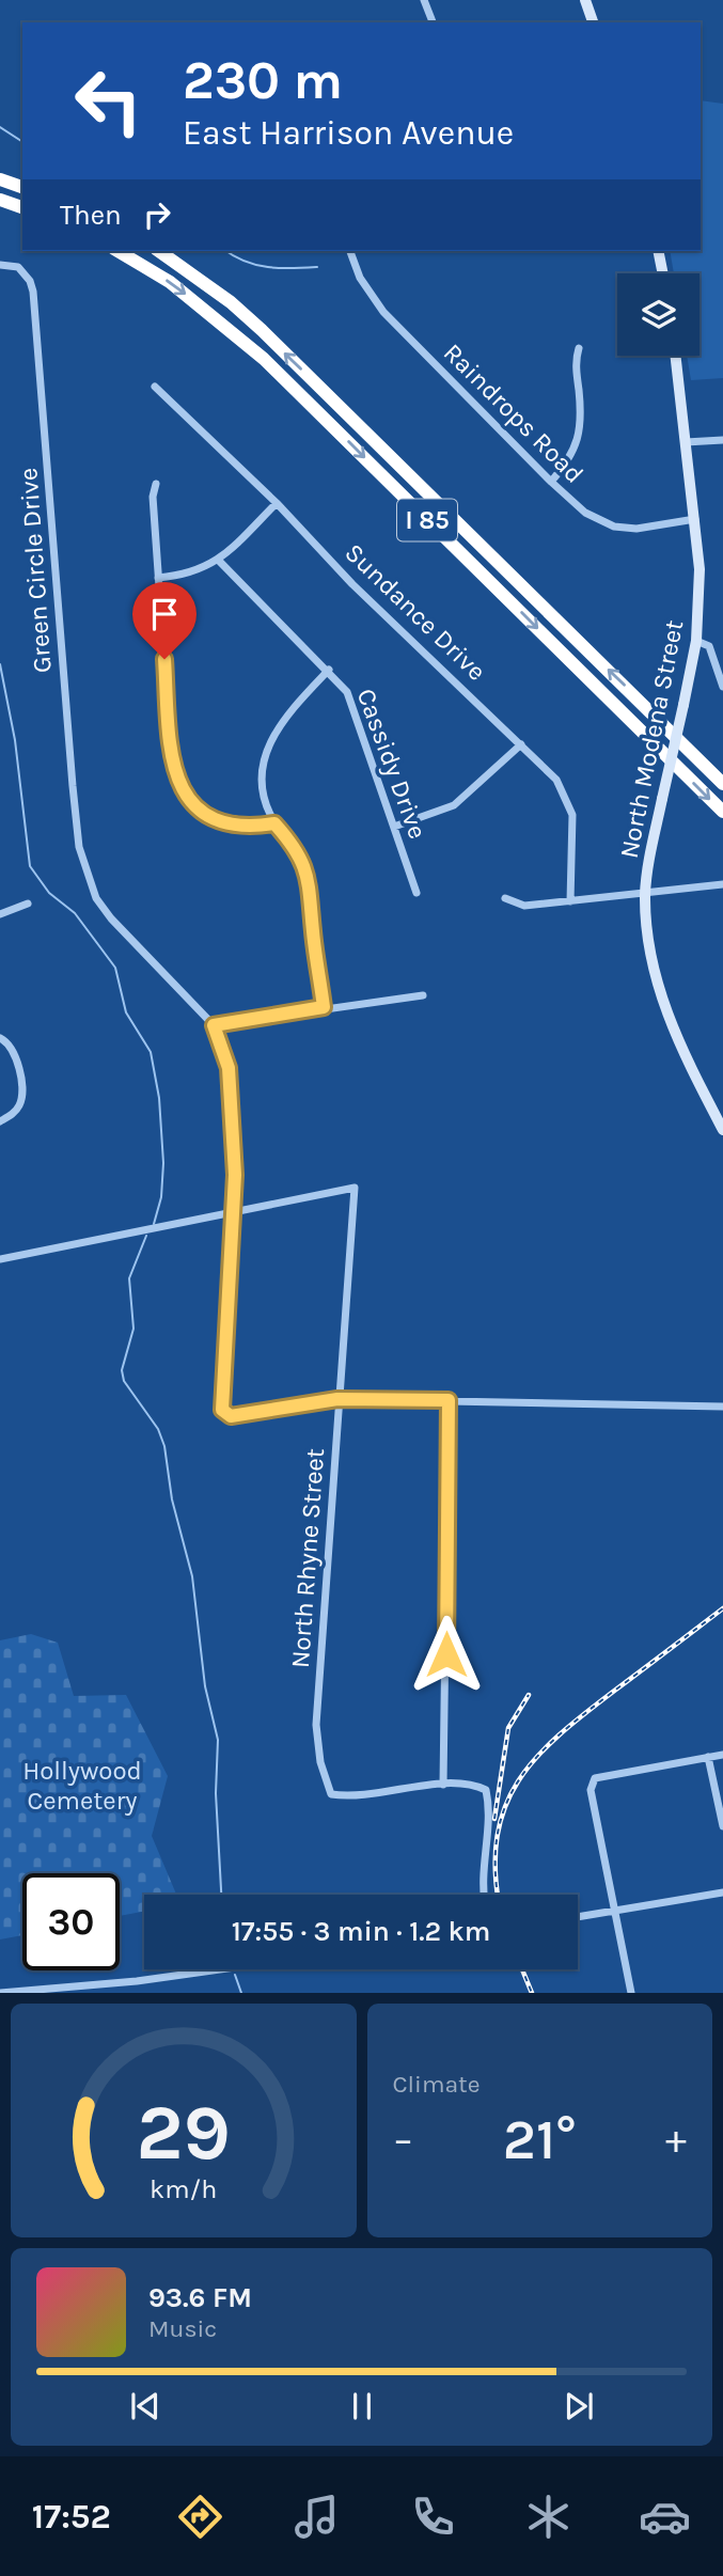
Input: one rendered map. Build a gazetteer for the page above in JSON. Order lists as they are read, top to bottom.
{
  "streets": {
    "highway": ["I 85"],
    "street": [
      "Raindrops Road",
      "Green Circle Drive",
      "Sundance Drive",
      "North Modena Street",
      "Cassidy Drive",
      "North Rhyne Street"
    ]
  },
  "crossings": [
    ["Raindrops Road", "North Modena Street"]
  ],
  "parks": ["Hollywood Cemetery"],
  "page": {
    "turn": ["230 m", "East Harrison Avenue"],
    "then": "Then",
    "limit": "30",
    "trip": "17:55 · 3 min · 1.2 km",
    "tile": "Climate",
    "heat": ["−", "21°", "+"],
    "song": ["93.6 FM", "Music"],
    "tabs": "17:52",
    "gauge": ["29", "km/h"]
  }
}
